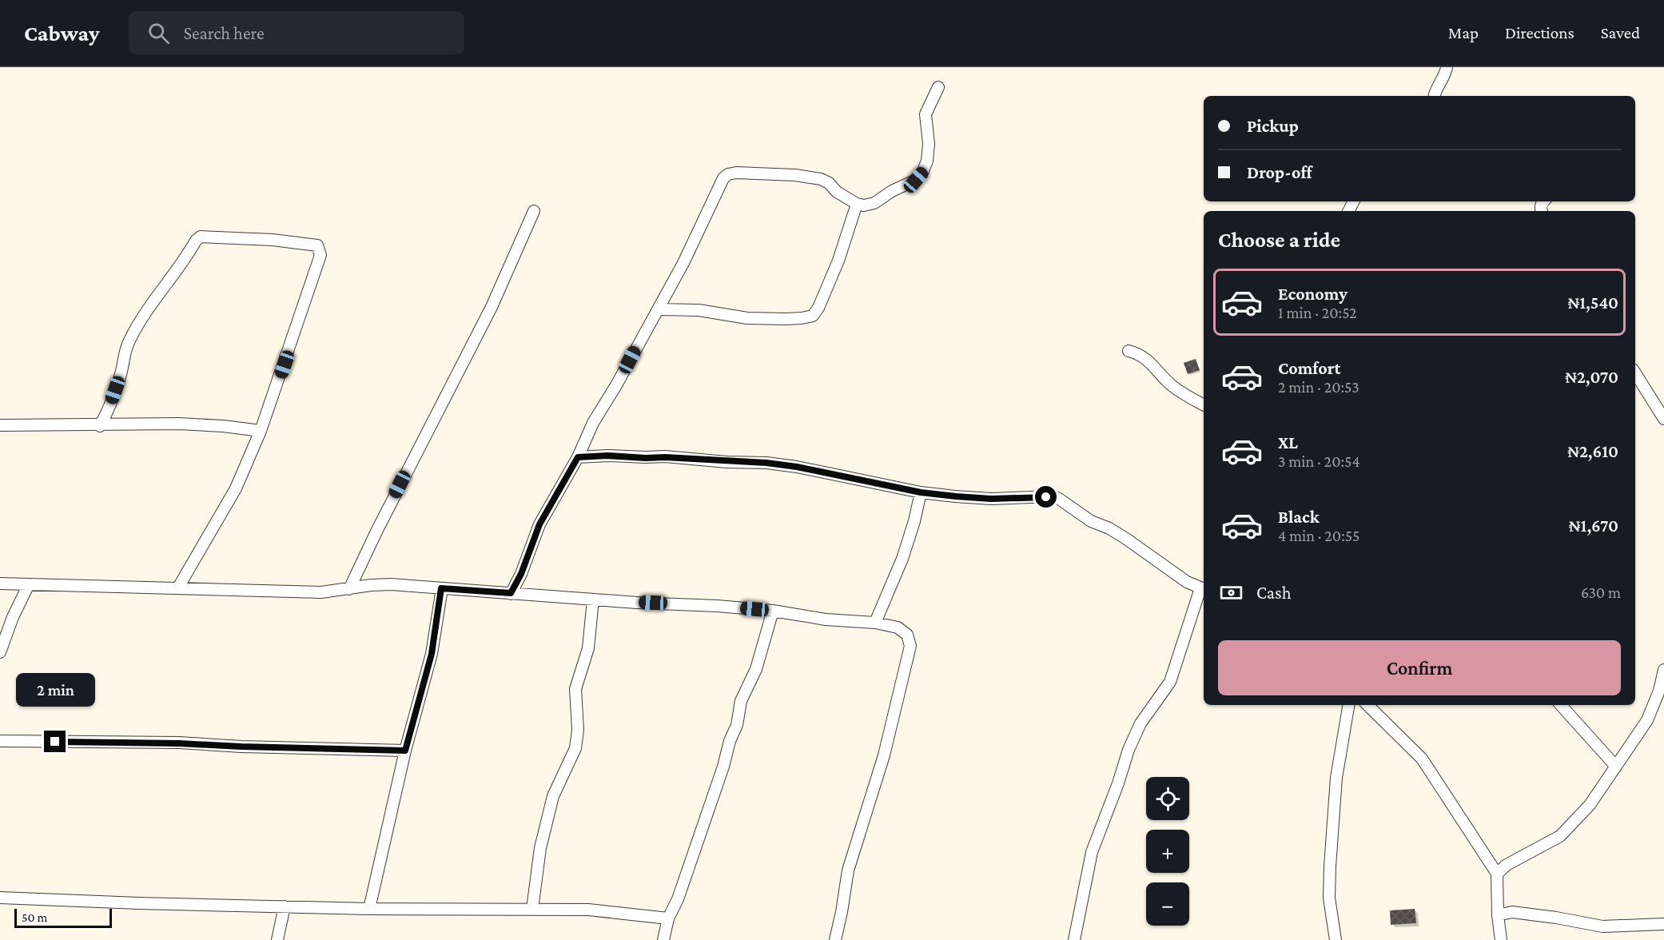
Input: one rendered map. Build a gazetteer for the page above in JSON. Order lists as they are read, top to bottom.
{
  "scale_bar": "50 m",
  "page": {
    "header": "Cabway",
    "search": "Search here",
    "nav": ["Map", "Directions", "Saved"],
    "banner": ["Pickup", "Drop-off"],
    "heading": "Choose a ride",
    "list": [
      {
        "name": "Economy",
        "note": "1 min · 20:52",
        "value": "₦1,540"
      },
      {
        "name": "Comfort",
        "note": "2 min · 20:53",
        "value": "₦2,070"
      },
      {
        "name": "XL",
        "note": "3 min · 20:54",
        "value": "₦2,610"
      },
      {
        "name": "Black",
        "note": "4 min · 20:55",
        "value": "₦1,670"
      }
    ],
    "pay": ["Cash", "630 m"],
    "buttons": "Confirm",
    "bubble": "2 min",
    "map_buttons": ["+", "−"],
    "scale": "50 m"
  }
}
